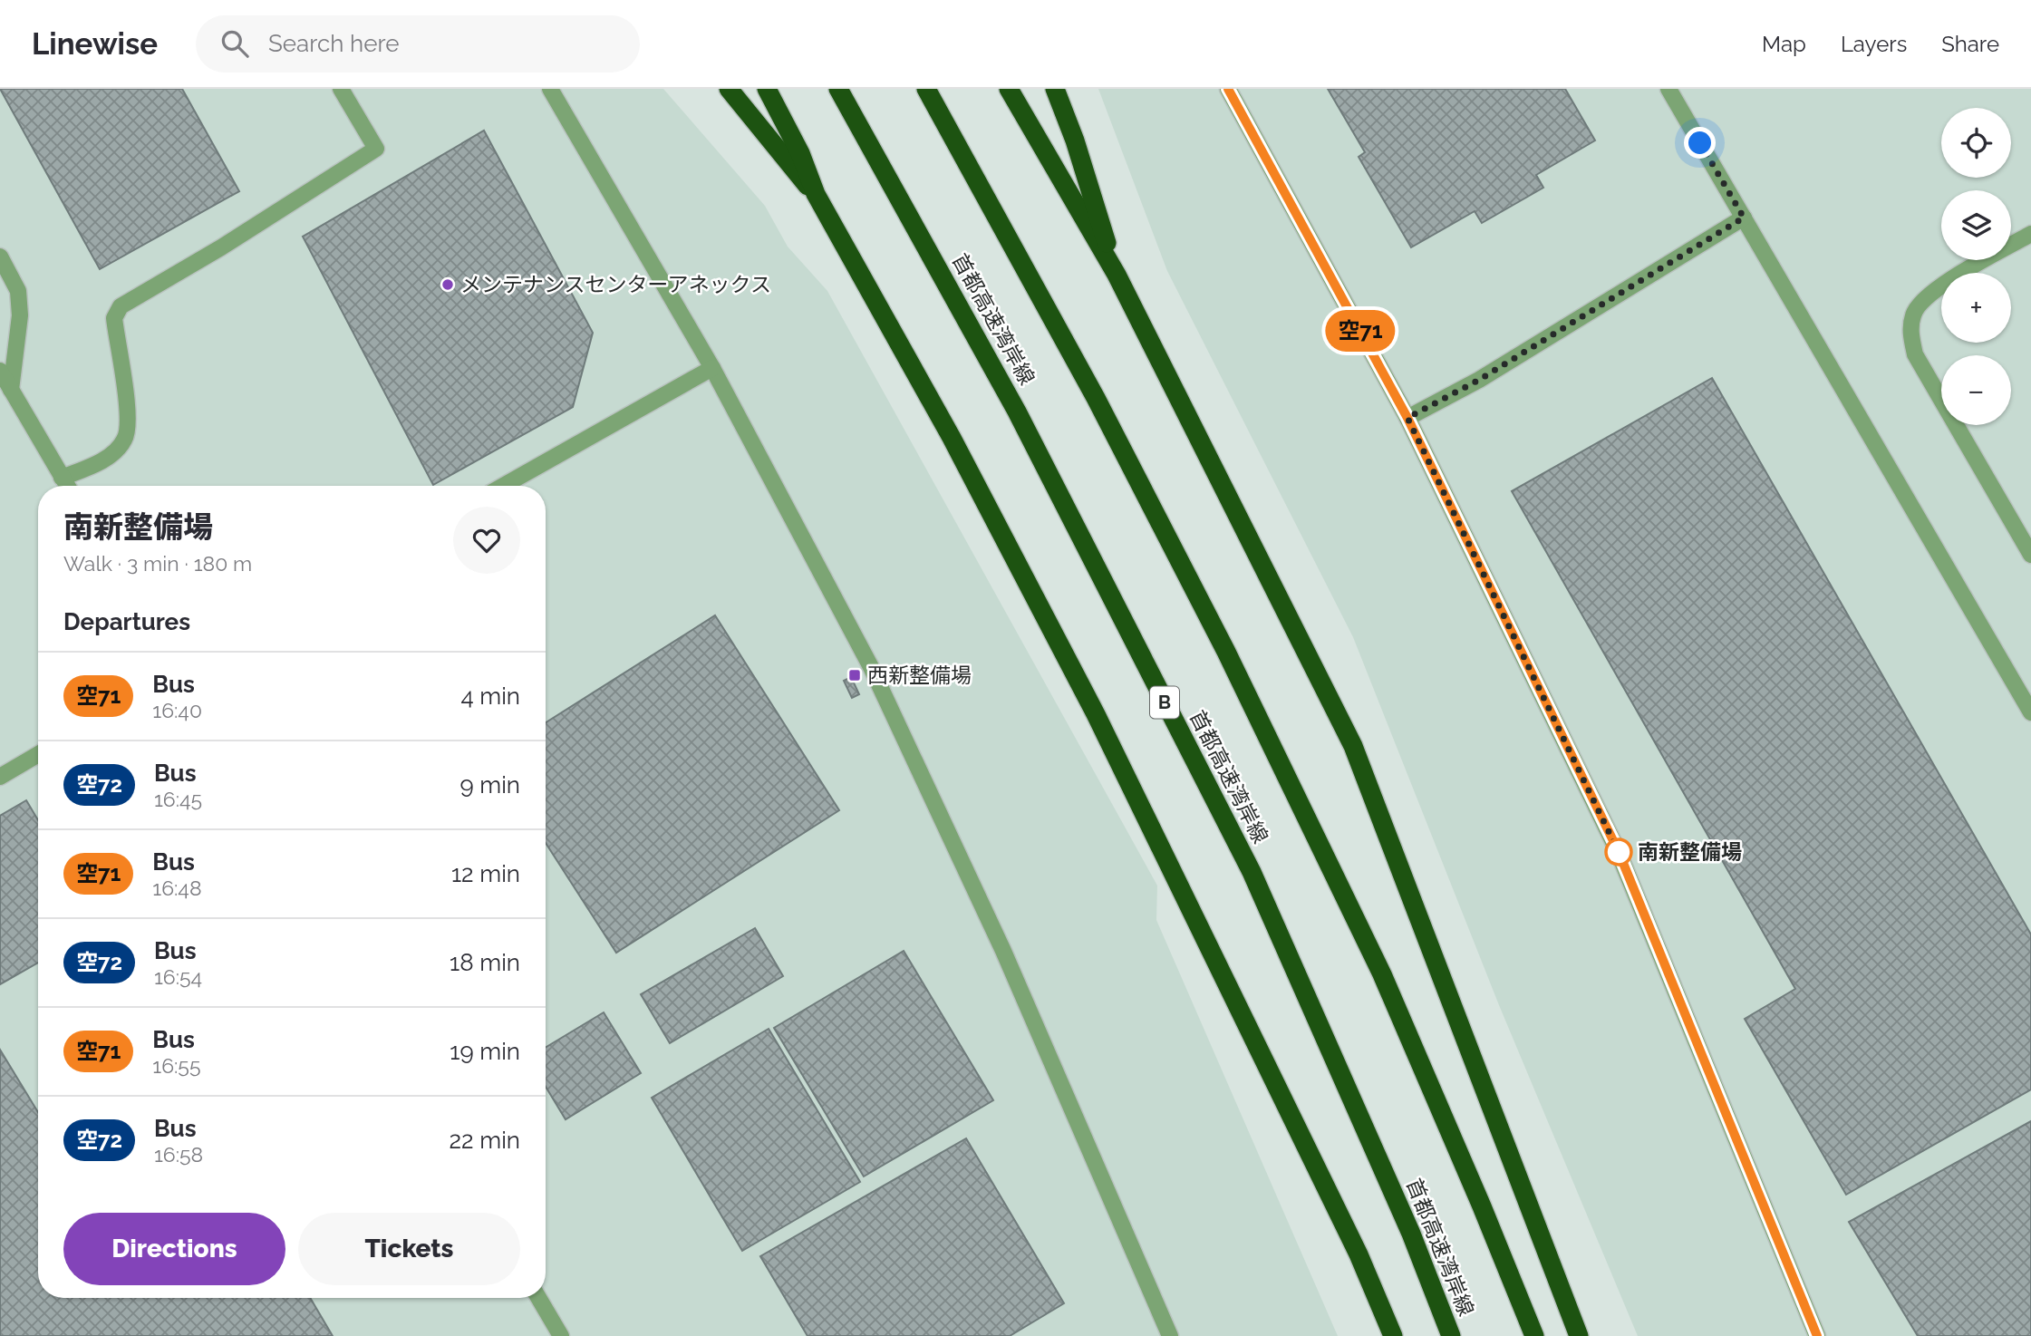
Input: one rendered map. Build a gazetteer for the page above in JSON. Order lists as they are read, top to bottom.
{
  "streets": {
    "highway": ["首都高速湾岸線", "B"]
  },
  "places": {
    "other": ["メンテナンスセンターアネックス", "南新整備場"],
    "transit": ["西新整備場"]
  },
  "lines": ["bus line 空71"],
  "page": {
    "header": "Linewise",
    "search": "Search here",
    "nav": ["Map", "Layers", "Share"],
    "on_map": "空71",
    "map_buttons": ["+", "−"],
    "heading": [
      ["南新整備場", "Walk · 3 min · 180 m"],
      "Departures"
    ],
    "list": [
      {
        "mark": "空71",
        "name": "Bus",
        "note": "16:40",
        "value": "4 min"
      },
      {
        "mark": "空72",
        "name": "Bus",
        "note": "16:45",
        "value": "9 min"
      },
      {
        "mark": "空71",
        "name": "Bus",
        "note": "16:48",
        "value": "12 min"
      },
      {
        "mark": "空72",
        "name": "Bus",
        "note": "16:54",
        "value": "18 min"
      },
      {
        "mark": "空71",
        "name": "Bus",
        "note": "16:55",
        "value": "19 min"
      },
      {
        "mark": "空72",
        "name": "Bus",
        "note": "16:58",
        "value": "22 min"
      }
    ],
    "buttons": ["Directions", "Tickets"]
  }
}
